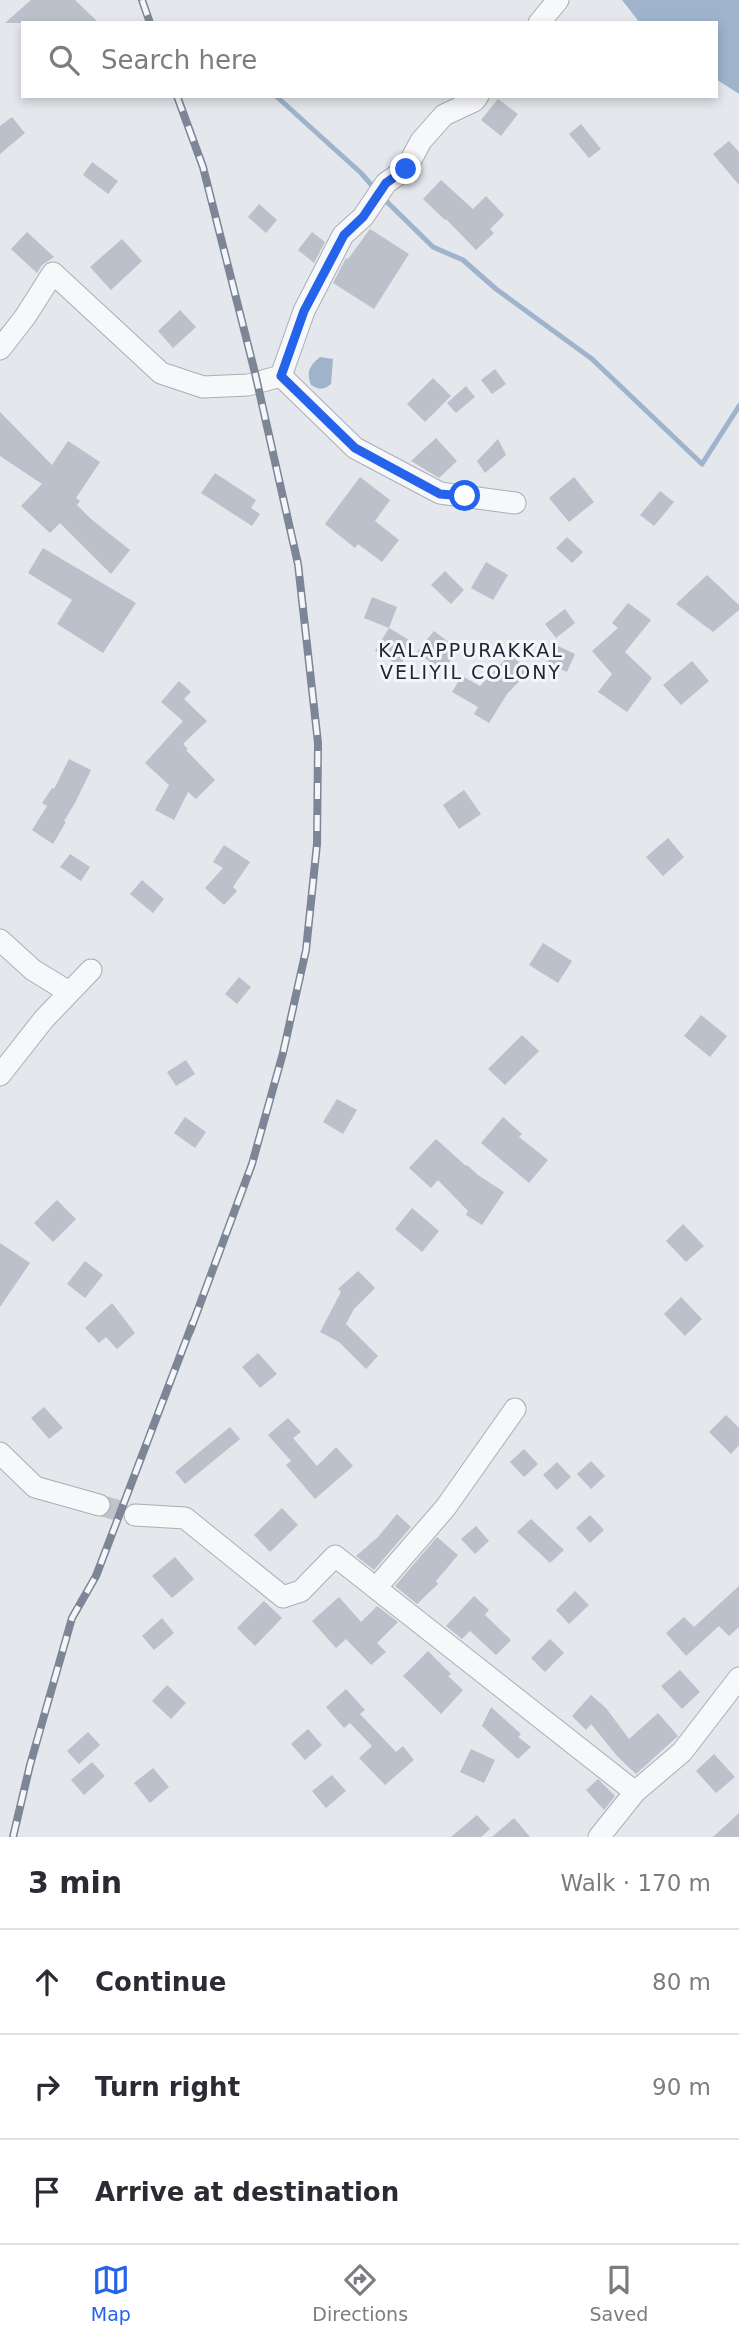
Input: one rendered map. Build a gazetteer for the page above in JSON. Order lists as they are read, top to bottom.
{
  "districts": ["KALAPPURAKKAL VELIYIL COLONY"],
  "page": {
    "search": "Search here",
    "heading": ["3 min", "Walk · 170 m"],
    "list": [
      ["Continue", "80 m"],
      ["Turn right", "90 m"],
      "Arrive at destination"
    ],
    "nav": ["Map", "Directions", "Saved"]
  }
}
